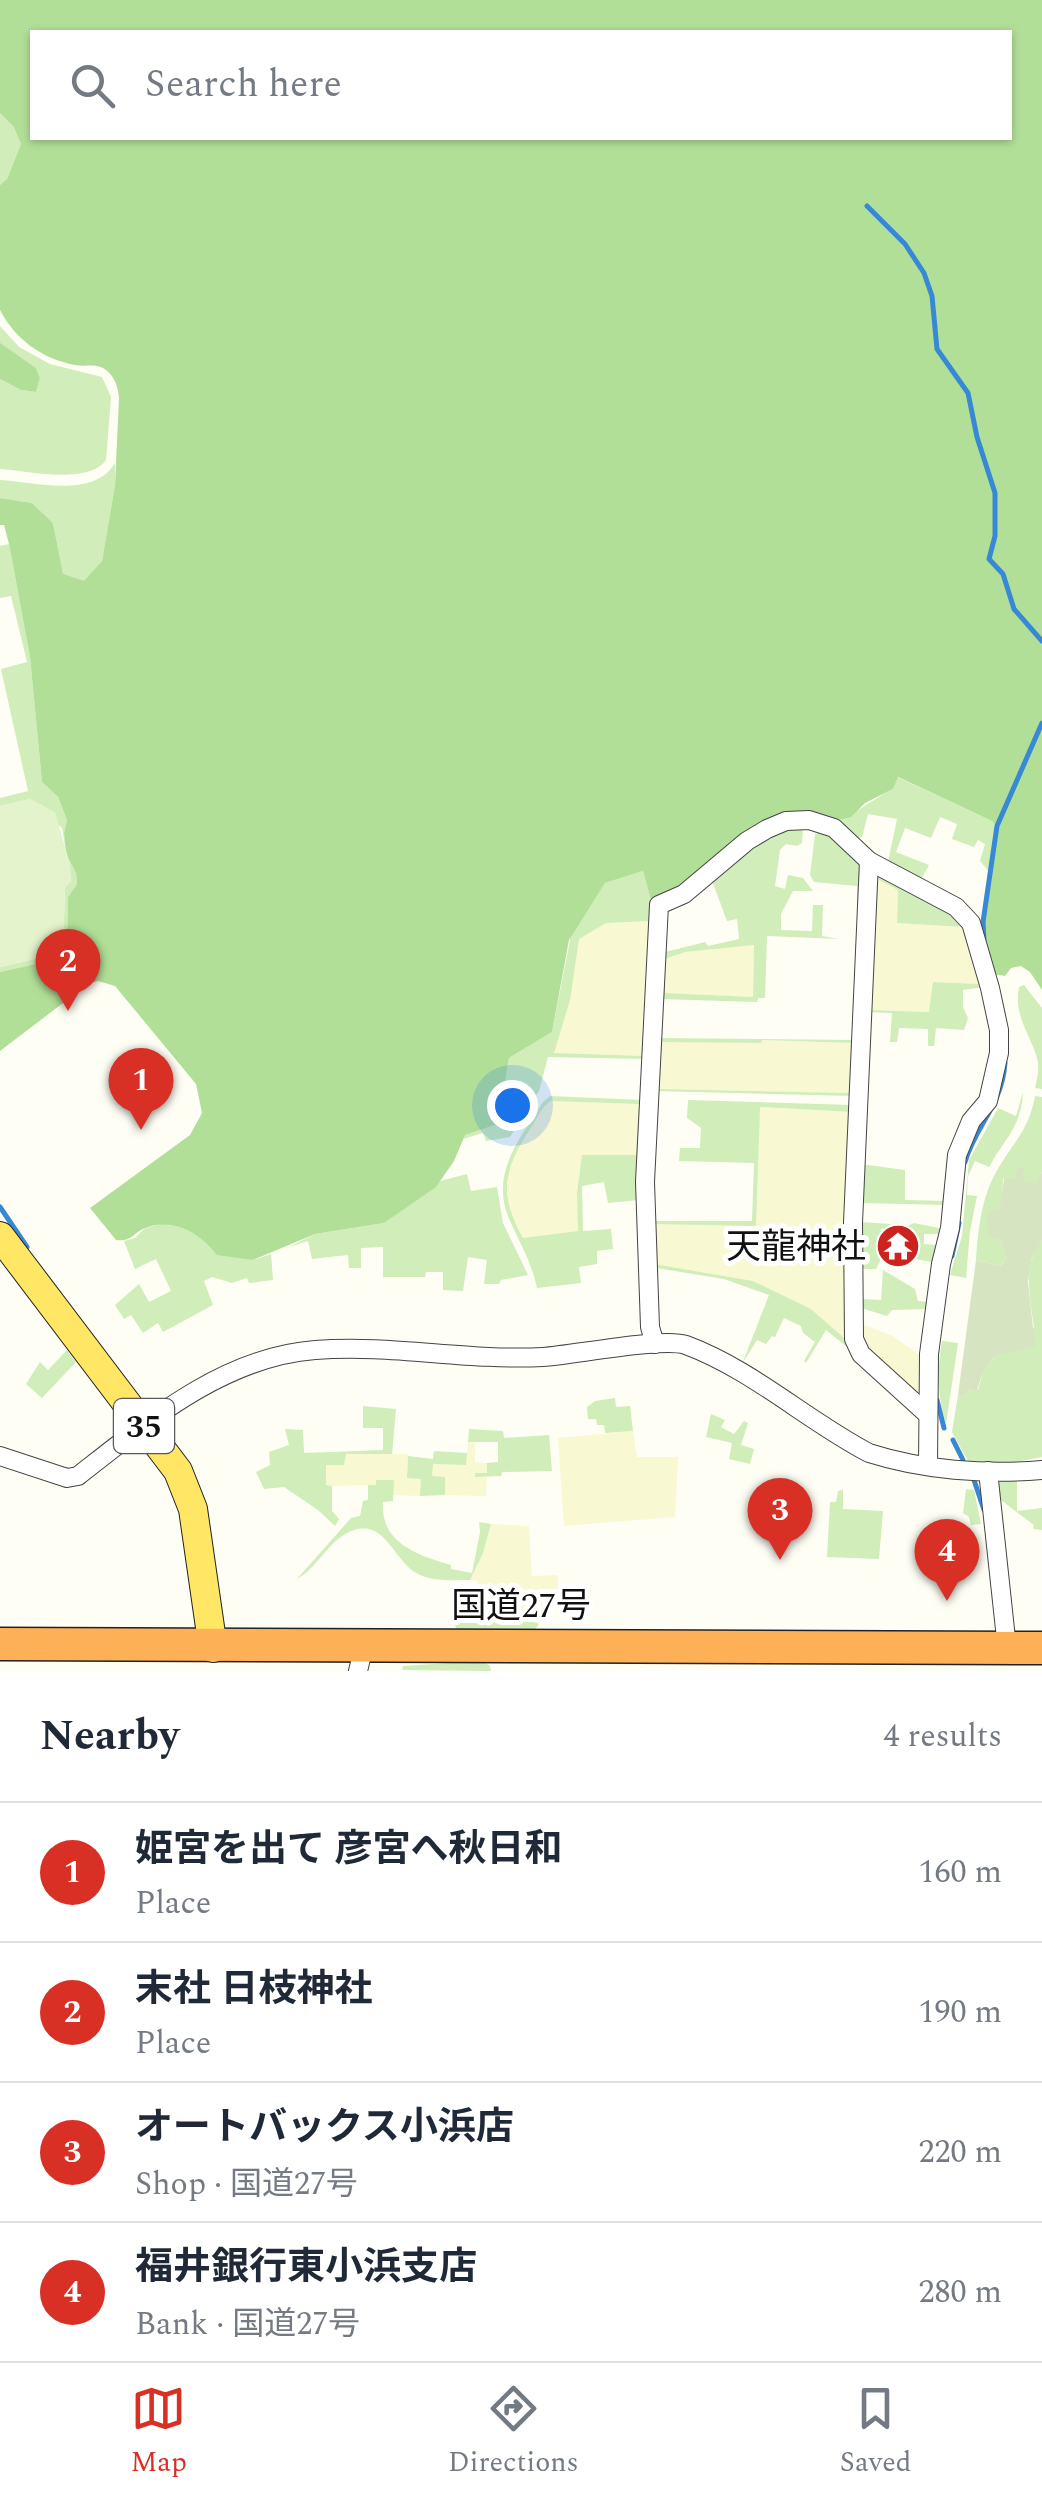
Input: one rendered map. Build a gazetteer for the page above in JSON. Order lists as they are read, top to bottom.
{
  "streets": {
    "highway": ["国道27号"],
    "main road": ["35"]
  },
  "crossings": [
    ["35", "国道27号"]
  ],
  "places": {
    "temple": ["天龍神社"]
  },
  "page": {
    "search": "Search here",
    "pins": [
      "2",
      "1",
      "3",
      "4"
    ],
    "heading": ["Nearby", "4 results"],
    "list": [
      {
        "mark": "1",
        "name": "姫宮を出て 彦宮へ秋日和",
        "note": "Place",
        "value": "160 m"
      },
      {
        "mark": "2",
        "name": "末社 日枝神社",
        "note": "Place",
        "value": "190 m"
      },
      {
        "mark": "3",
        "name": "オートバックス小浜店",
        "note": "Shop · 国道27号",
        "value": "220 m"
      },
      {
        "mark": "4",
        "name": "福井銀行東小浜支店",
        "note": "Bank · 国道27号",
        "value": "280 m"
      }
    ],
    "nav": ["Map", "Directions", "Saved"]
  }
}
